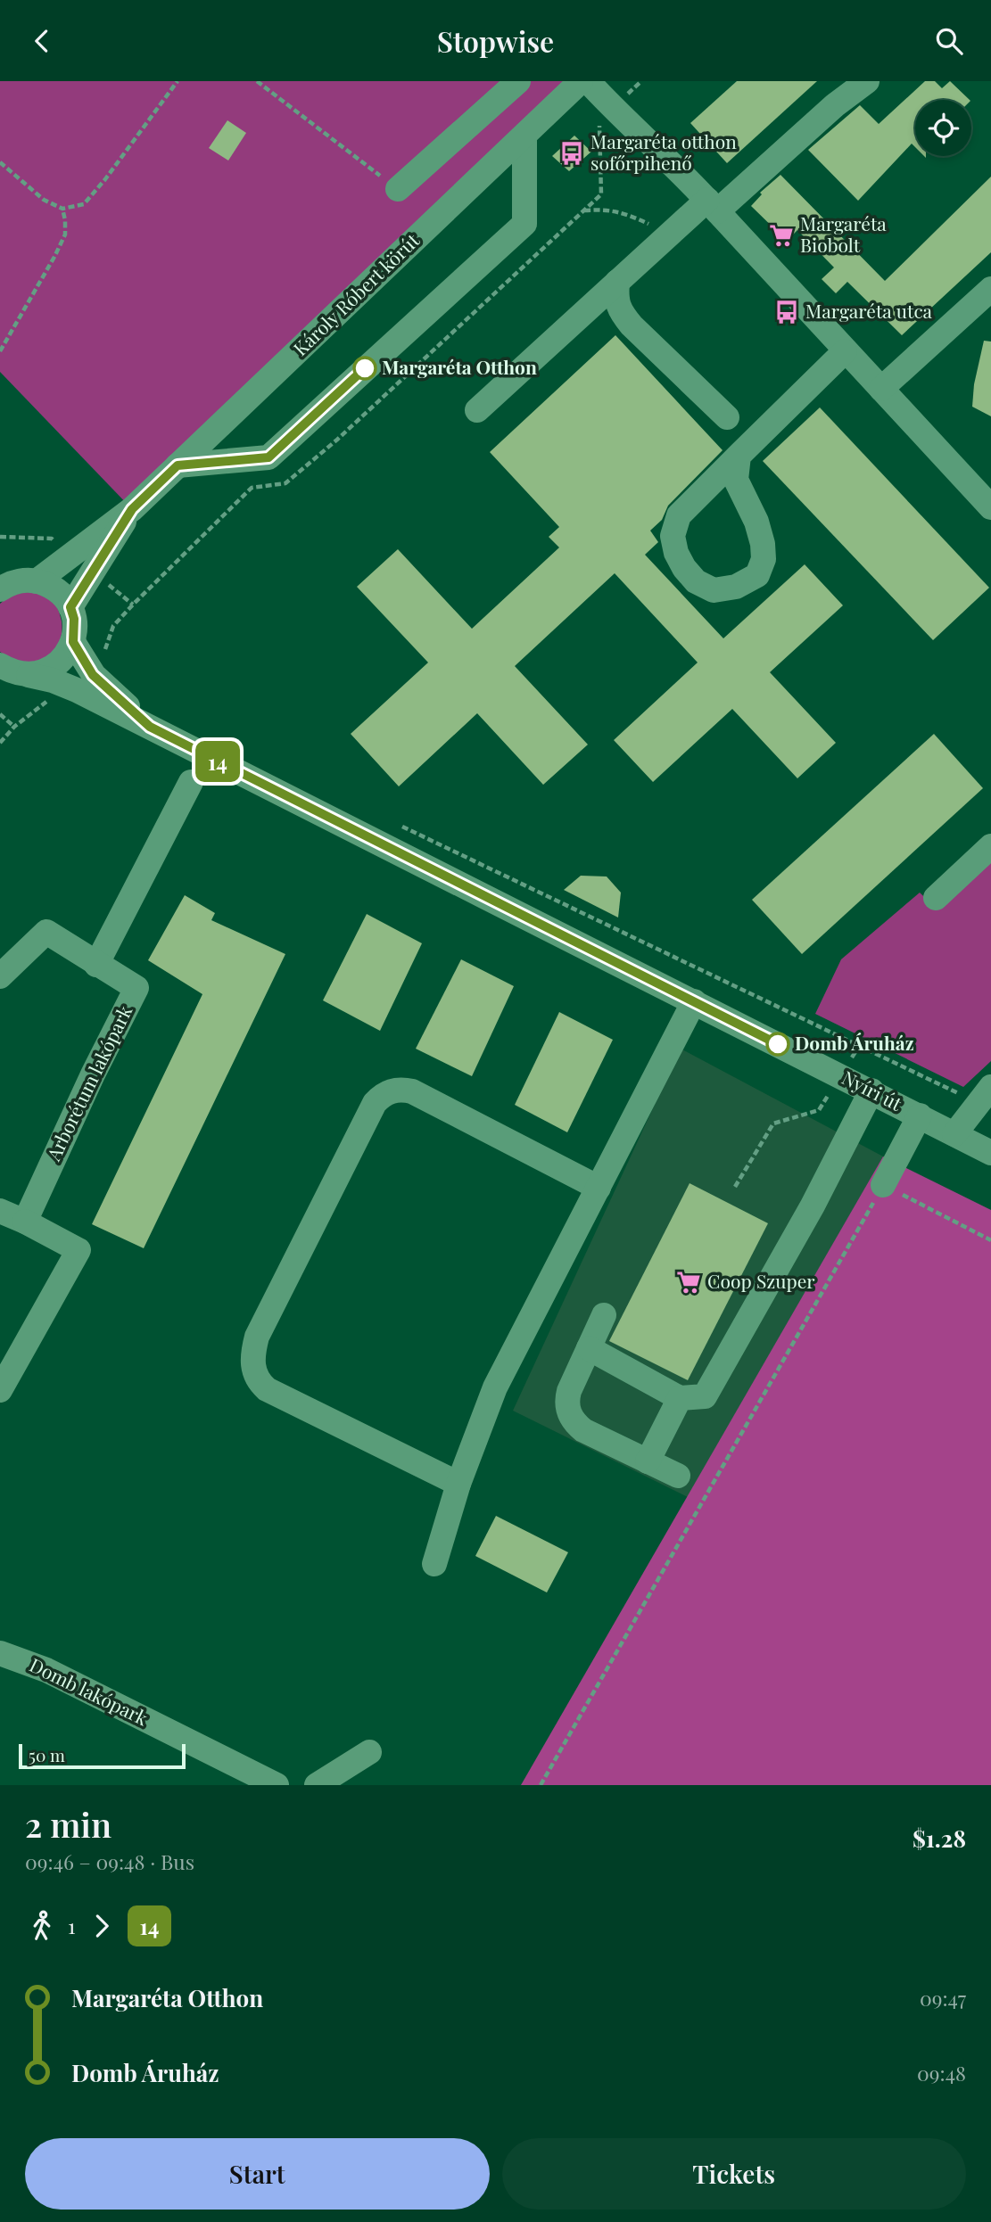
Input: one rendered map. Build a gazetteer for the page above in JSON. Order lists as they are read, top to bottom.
{
  "streets": {
    "street": [
      "Károly Róbert körút",
      "Arborétum lakópark",
      "Nyíri út",
      "Domb lakópark"
    ]
  },
  "places": {
    "bus stop": ["Margaréta otthon sofőrpihenő", "Margaréta utca"],
    "supermarket": ["Margaréta Biobolt", "Coop Szuper"],
    "other": ["Margaréta Otthon", "Domb Áruház"]
  },
  "lines": ["bus line 14"],
  "scale_bar": "50 m",
  "page": {
    "header": "Stopwise",
    "on_map": "14",
    "scale": "50 m",
    "heading": ["2 min", "09:46 – 09:48 · Bus", "$1.28"],
    "legs": ["1", "14"],
    "list": [
      {
        "name": "Margaréta Otthon",
        "value": "09:47"
      },
      {
        "name": "Domb Áruház",
        "value": "09:48"
      }
    ],
    "buttons": ["Start", "Tickets"]
  }
}
